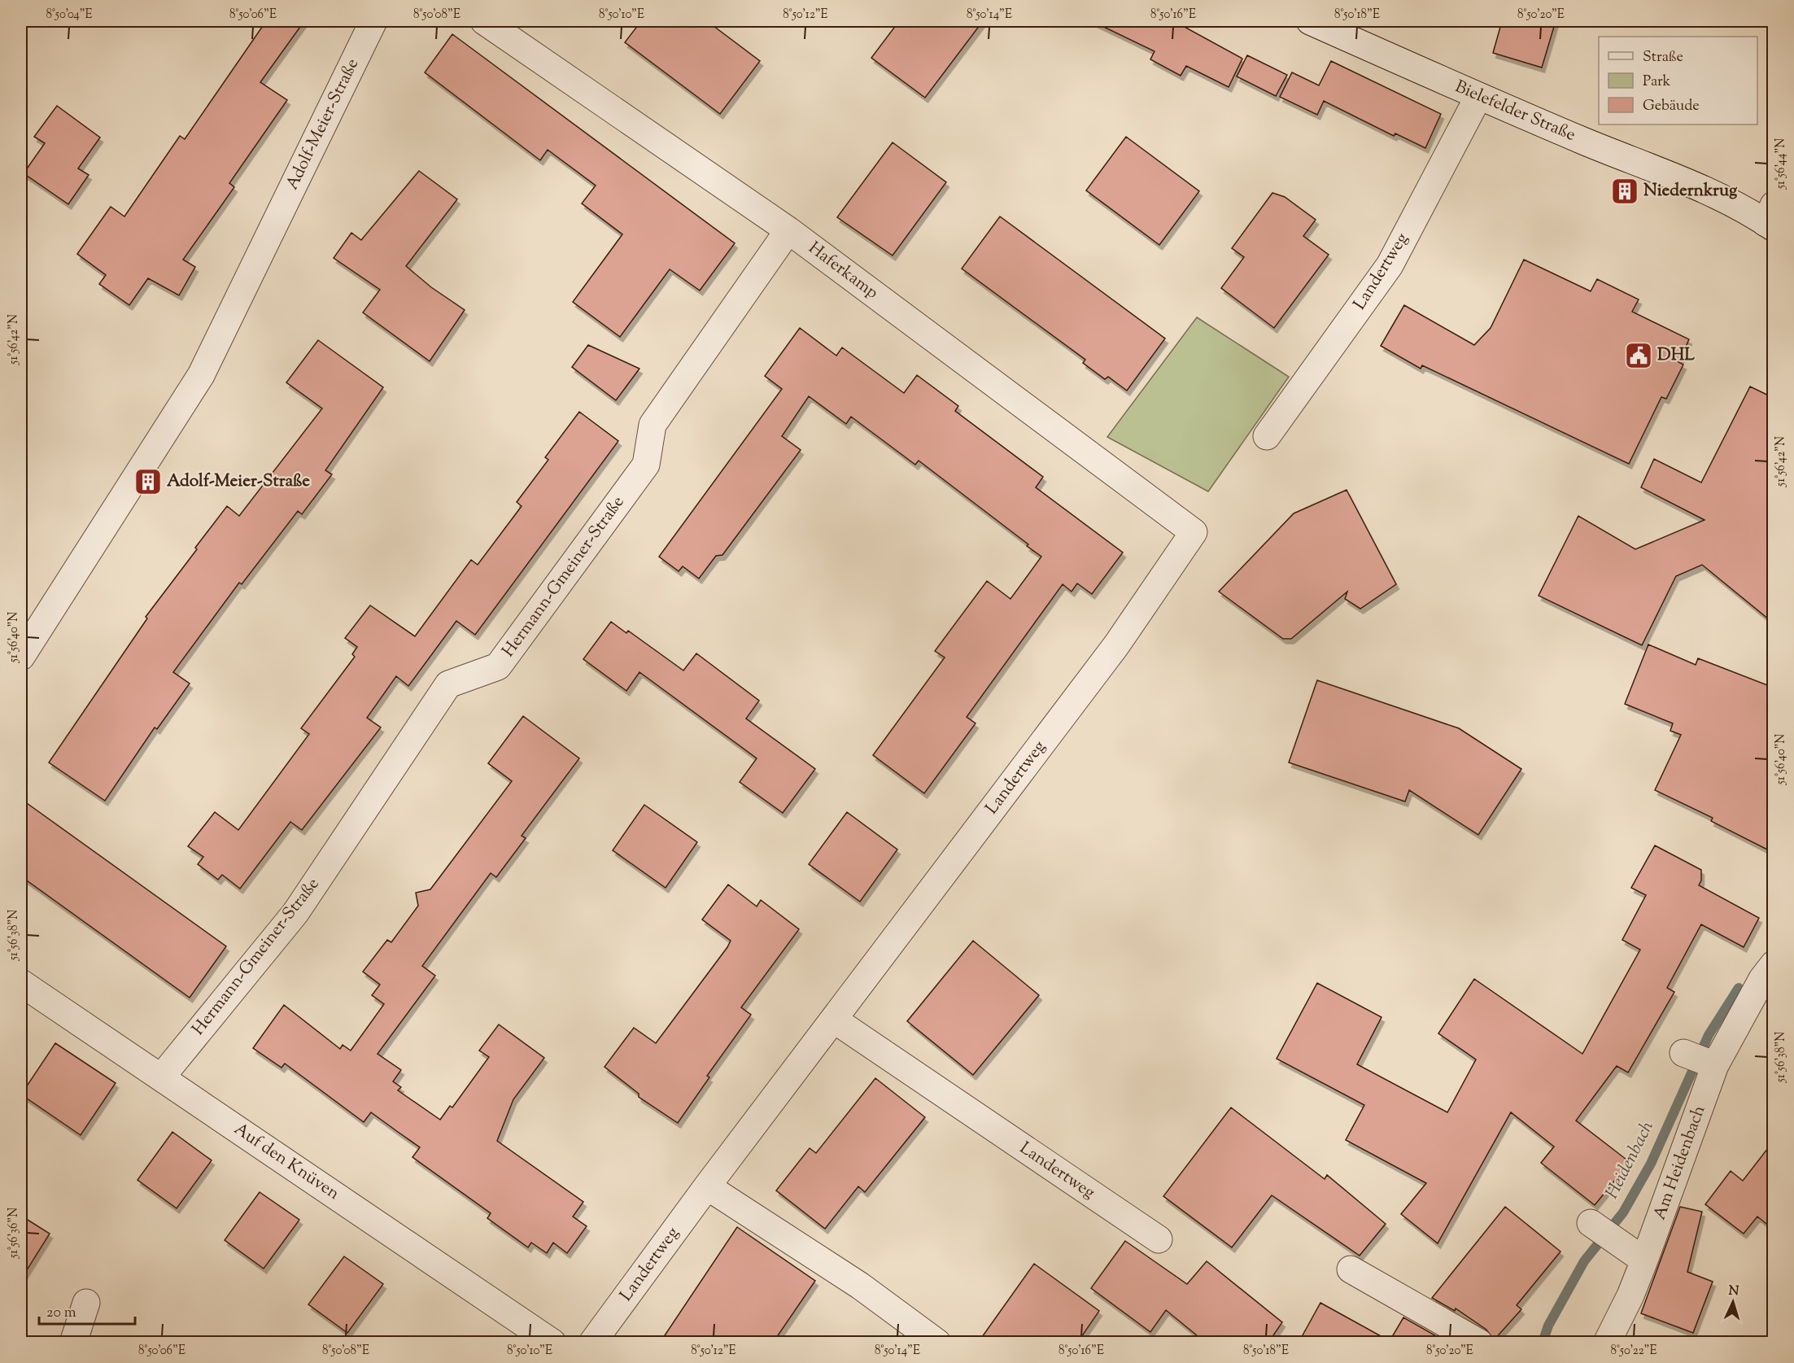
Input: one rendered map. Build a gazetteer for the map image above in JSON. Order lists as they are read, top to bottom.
{
  "streets": {
    "street": [
      "Bielefelder Straße",
      "Adolf-Meier-Straße",
      "Haferkamp",
      "Landertweg",
      "Hermann-Gmeiner-Straße",
      "Auf den Knüven",
      "Am Heidenbach"
    ]
  },
  "crossings": [
    ["Bielefelder Straße", "Landertweg"],
    ["Haferkamp", "Landertweg"],
    ["Haferkamp", "Hermann-Gmeiner-Straße"],
    ["Hermann-Gmeiner-Straße", "Auf den Knüven"]
  ],
  "water": ["Heidenbach"],
  "places": {
    "building": ["Niedernkrug", "Adolf-Meier-Straße"],
    "public building": ["DHL"]
  },
  "legend": ["Straße", "Park", "Gebäude"],
  "scale_bar": "20 m",
  "north": "top",
  "coordinates": [
    "8°50'04\"E",
    "8°50'06\"E",
    "8°50'08\"E",
    "8°50'10\"E",
    "8°50'12\"E",
    "8°50'14\"E",
    "8°50'16\"E",
    "8°50'18\"E",
    "8°50'20\"E",
    "51°56'44\"N",
    "51°56'42\"N",
    "51°56'40\"N",
    "51°56'38\"N",
    "51°56'36\"N",
    "8°50'22\"E"
  ]
}
